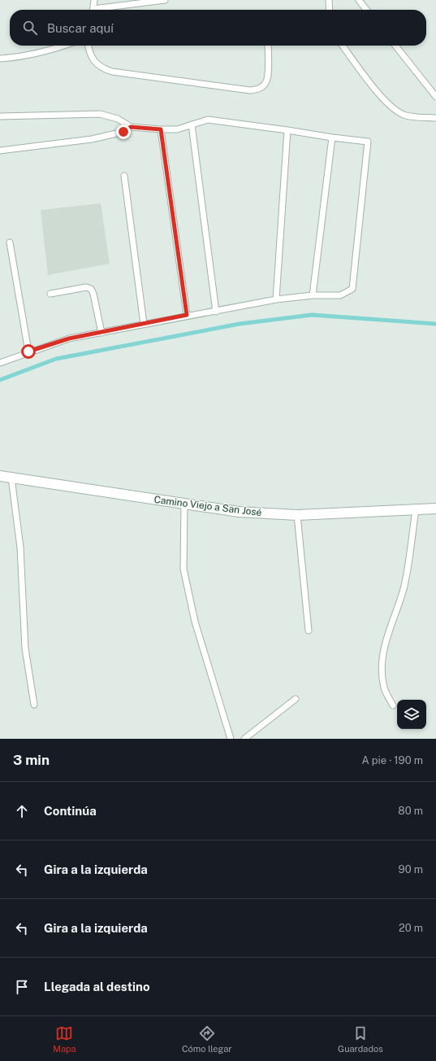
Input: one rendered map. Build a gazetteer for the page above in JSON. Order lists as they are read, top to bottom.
{
  "streets": {
    "street": ["Camino Viejo a San José"]
  },
  "page": {
    "search": "Buscar aquí",
    "heading": ["3 min", "A pie · 190 m"],
    "list": [
      ["Continúa", "80 m"],
      ["Gira a la izquierda", "90 m"],
      ["Gira a la izquierda", "20 m"],
      "Llegada al destino"
    ],
    "nav": ["Mapa", "Cómo llegar", "Guardados"]
  }
}
